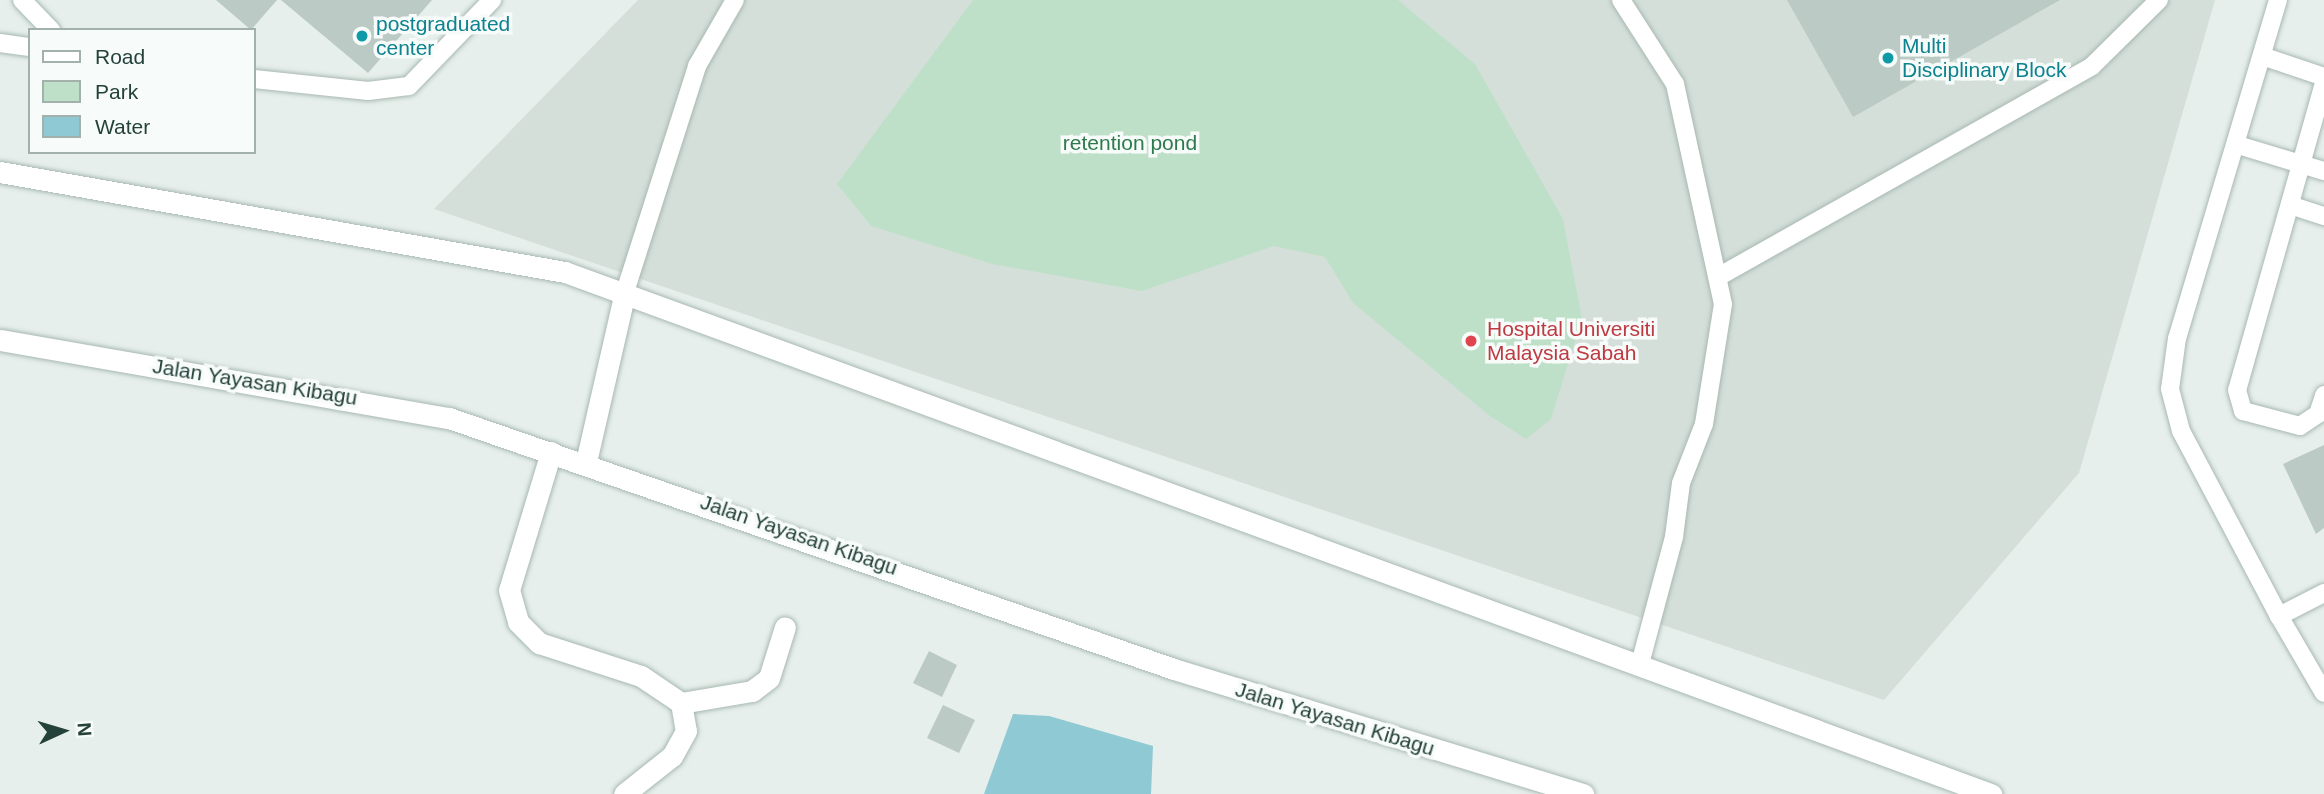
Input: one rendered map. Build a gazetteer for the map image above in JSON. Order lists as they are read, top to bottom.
{
  "streets": {
    "street": ["Jalan Yayasan Kibagu"]
  },
  "parks": ["retention pond"],
  "places": ["postgraduated center", "Multi Disciplinary Block", "Hospital Universiti Malaysia Sabah"],
  "legend": ["Road", "Park", "Water"],
  "north": "right"
}
